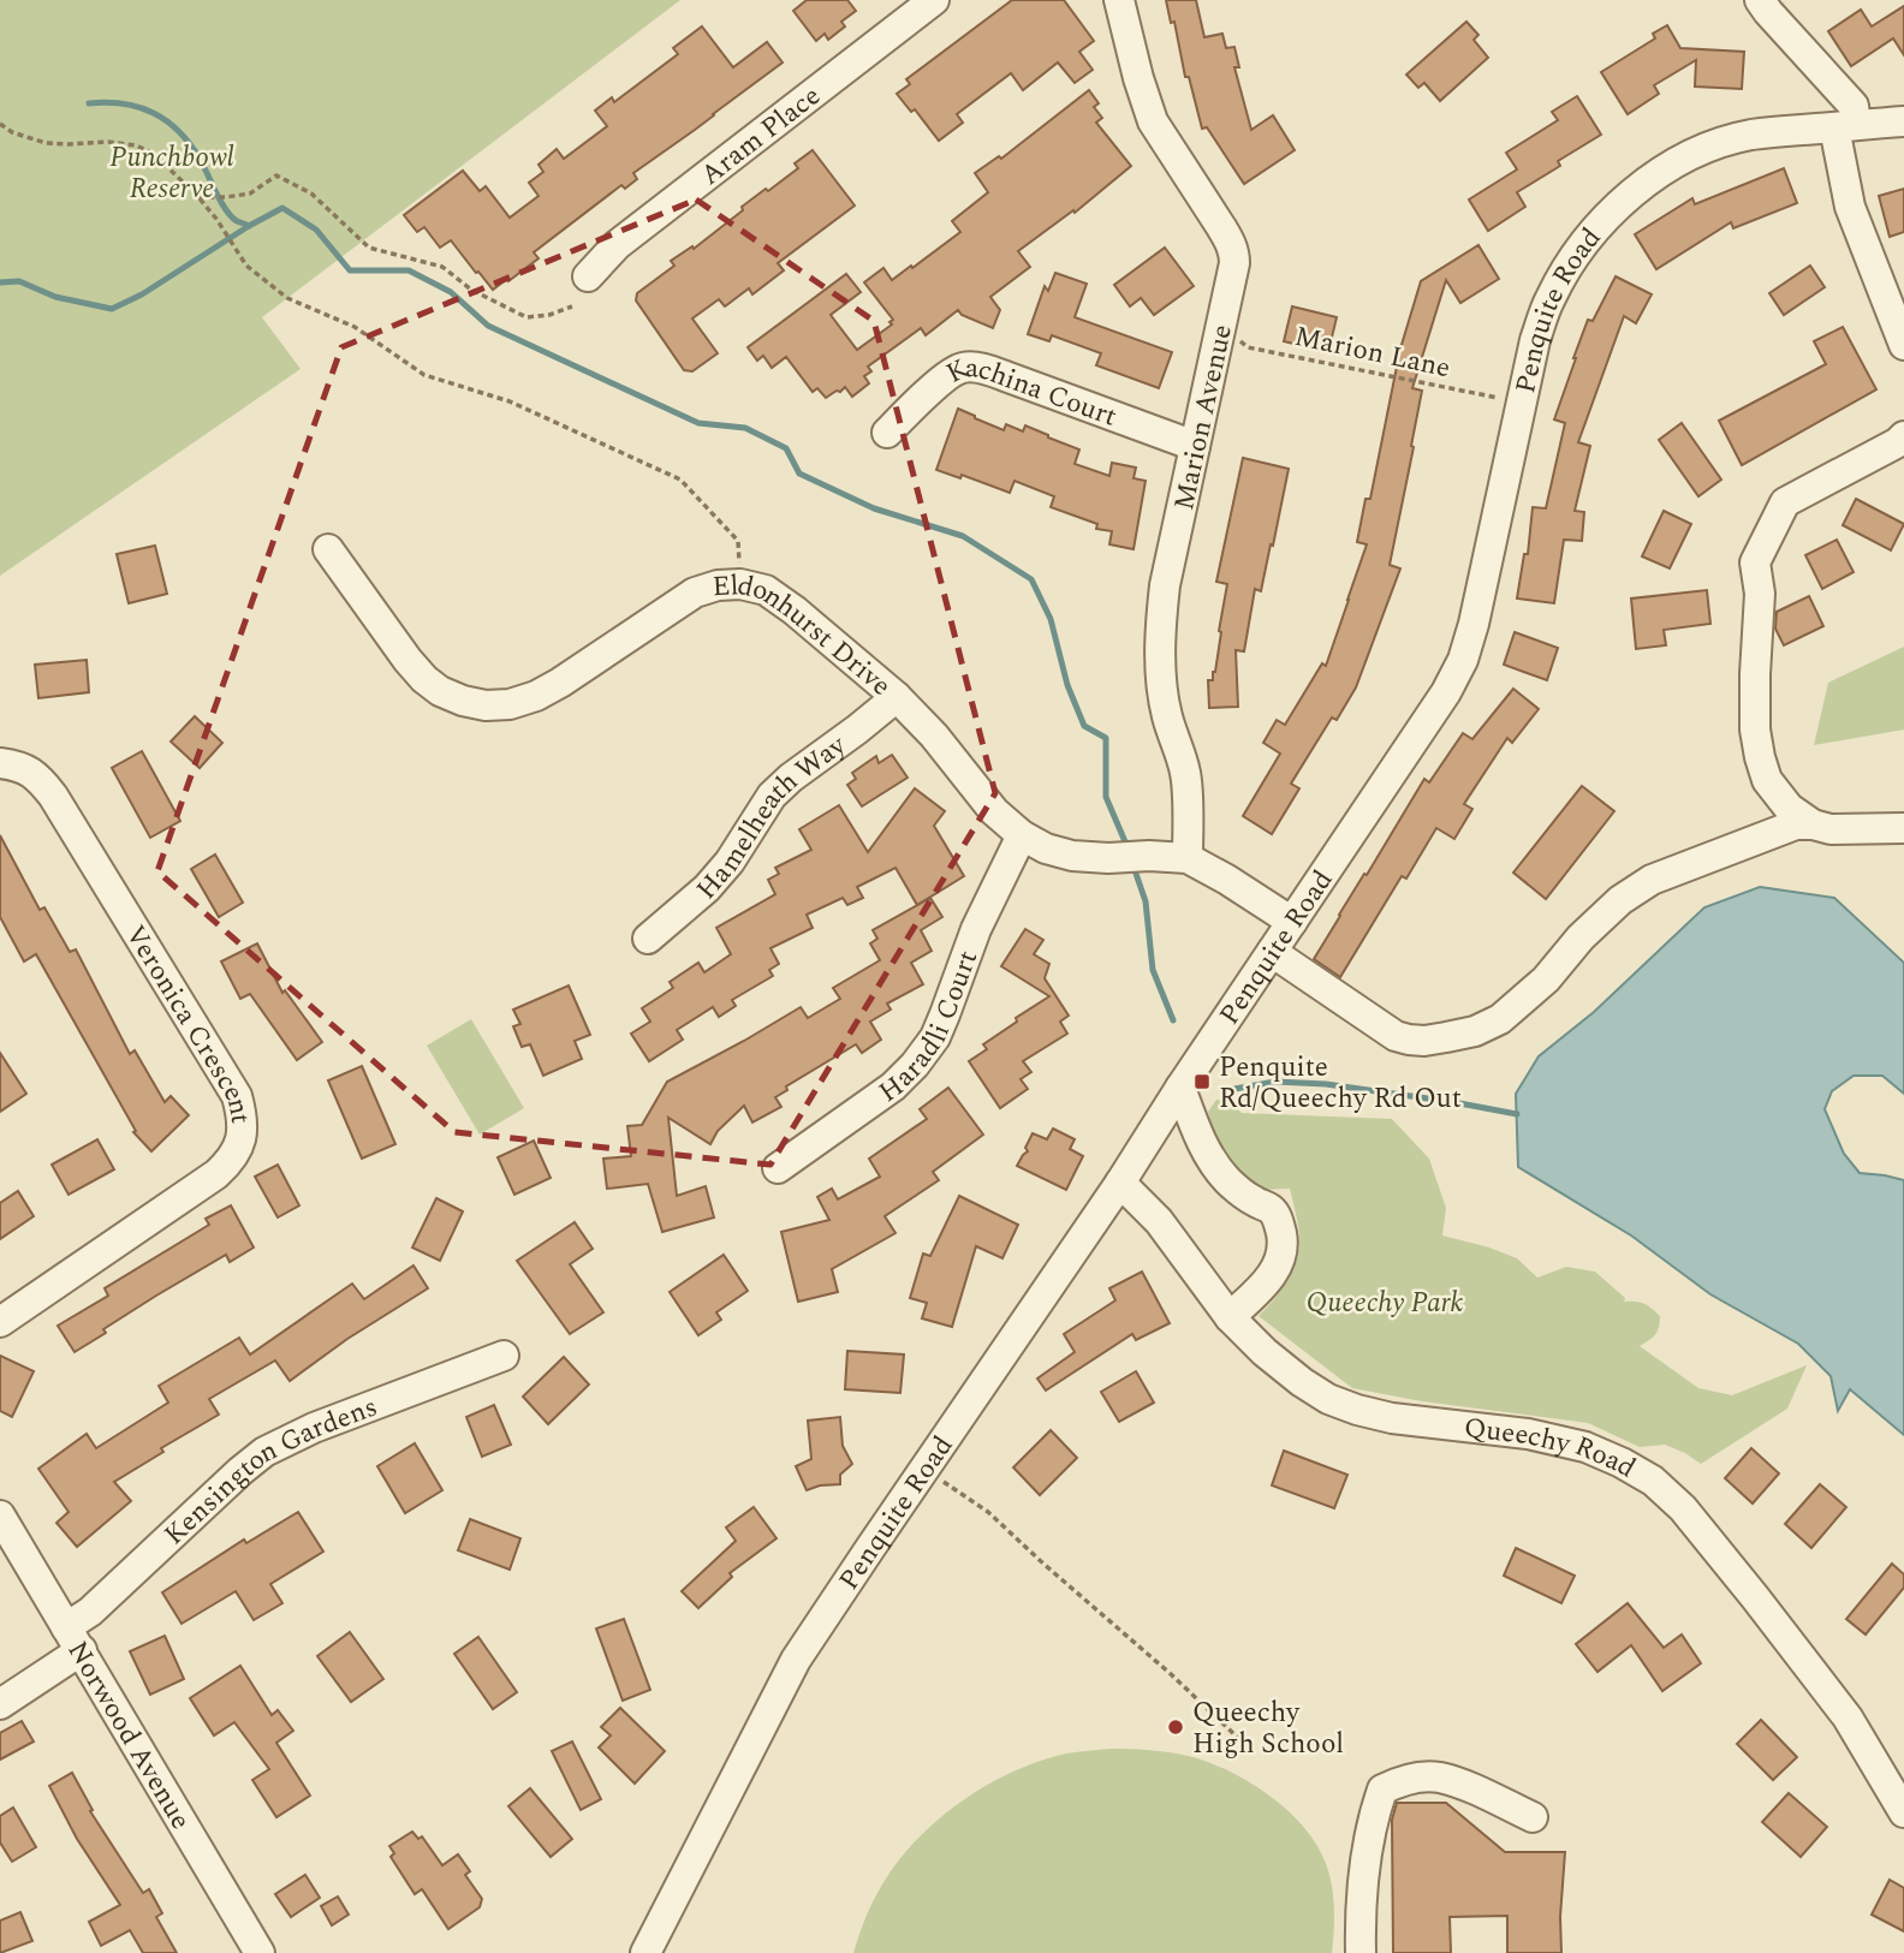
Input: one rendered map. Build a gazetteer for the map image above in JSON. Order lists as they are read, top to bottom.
{
  "streets": {
    "street": [
      "Aram Place",
      "Penquite Road",
      "Kachina Court",
      "Marion Avenue",
      "Eldonhurst Drive",
      "Hamelheath Way",
      "Haradli Court",
      "Veronica Crescent",
      "Queechy Road",
      "Kensington Gardens",
      "Norwood Avenue"
    ],
    "path": ["Marion Lane"]
  },
  "crossings": [
    ["Penquite Road", "Marion Lane"],
    ["Penquite Road", "Eldonhurst Drive"],
    ["Penquite Road", "Queechy Road"],
    ["Marion Lane", "Marion Avenue"],
    ["Kachina Court", "Marion Avenue"],
    ["Marion Avenue", "Eldonhurst Drive"],
    ["Eldonhurst Drive", "Hamelheath Way"],
    ["Eldonhurst Drive", "Haradli Court"],
    ["Kensington Gardens", "Norwood Avenue"]
  ],
  "parks": ["Punchbowl Reserve", "Queechy Park"],
  "places": {
    "transit": ["Penquite Rd/Queechy Rd Out"],
    "other": ["Queechy High School"]
  }
}
